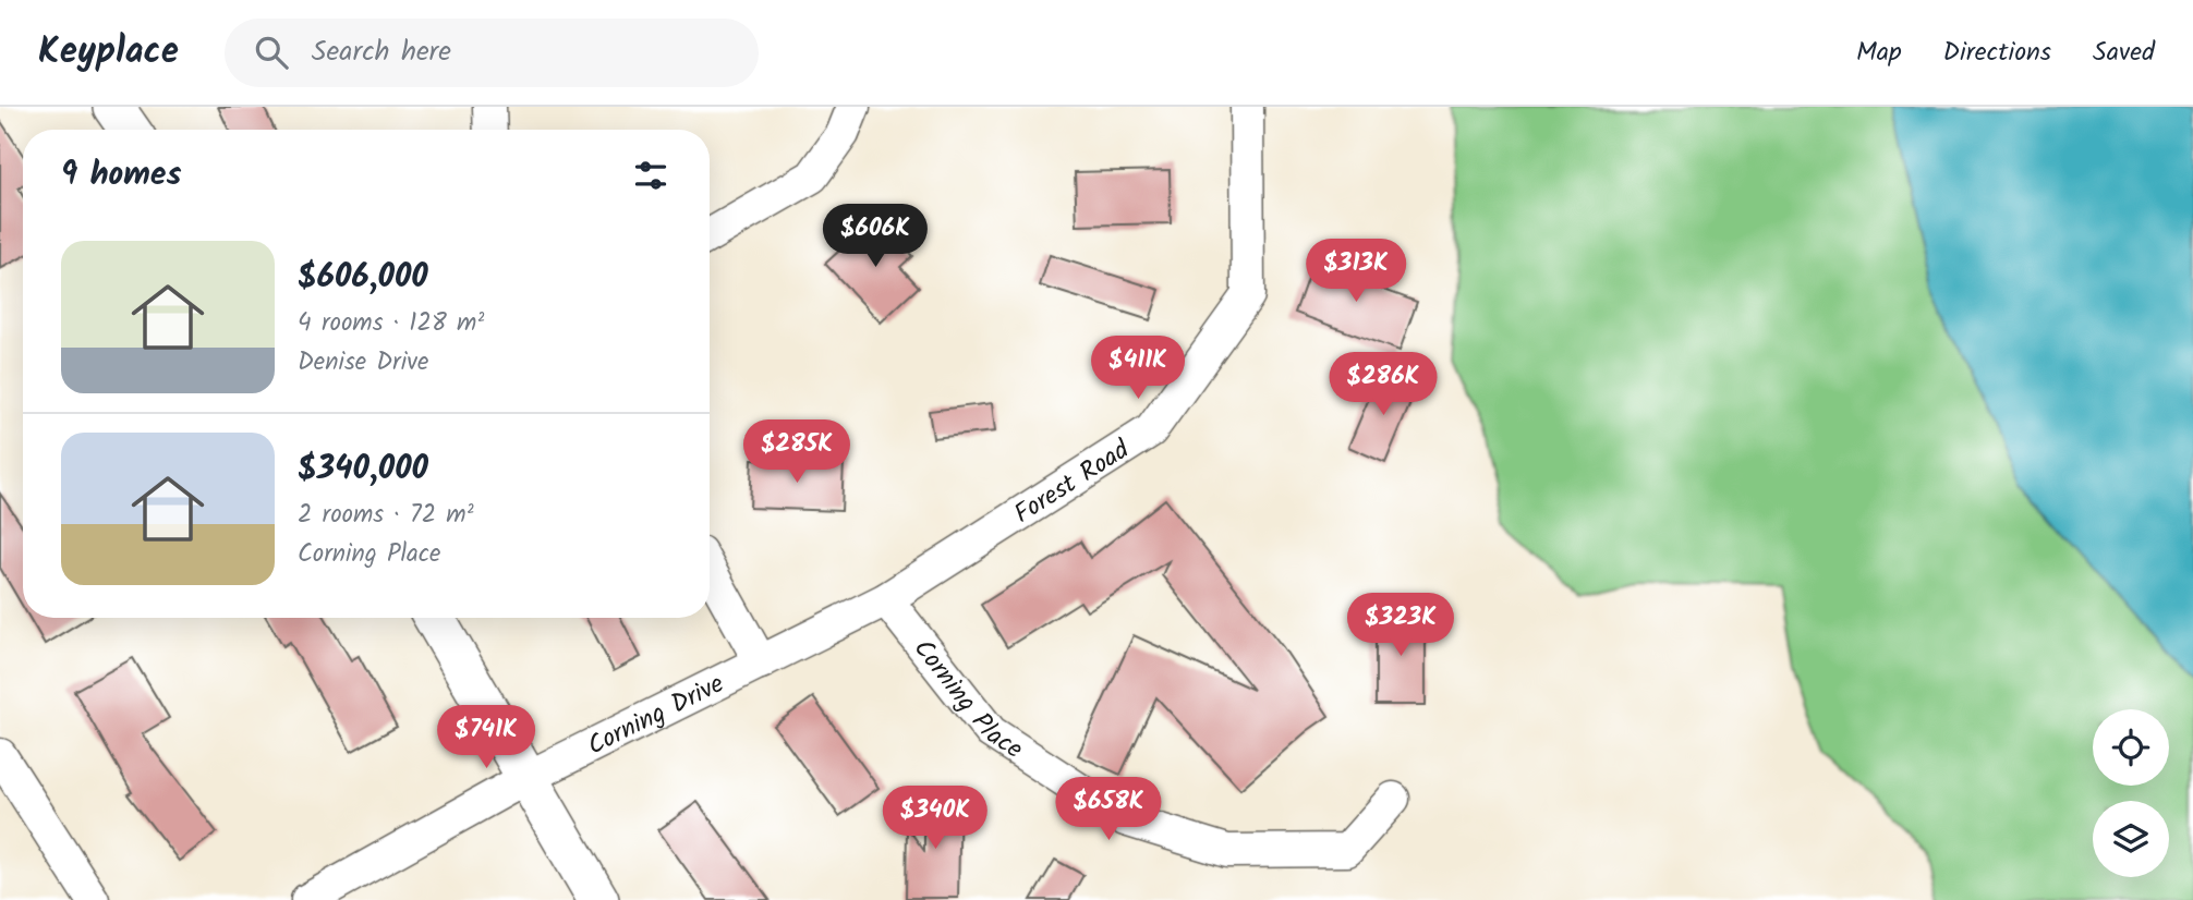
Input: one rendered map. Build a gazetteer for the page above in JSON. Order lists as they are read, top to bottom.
{
  "streets": {
    "street": ["Forest Road", "Corning Place", "Corning Drive"]
  },
  "crossings": [
    ["Forest Road", "Corning Place"],
    ["Forest Road", "Corning Drive"],
    ["Corning Place", "Corning Drive"]
  ],
  "page": {
    "header": "Keyplace",
    "search": "Search here",
    "nav": ["Map", "Directions", "Saved"],
    "heading": "9 homes",
    "price": [
      "$606K",
      "$313K",
      "$411K",
      "$286K",
      "$285K",
      "$323K",
      "$741K",
      "$658K",
      "$340K"
    ],
    "list": [
      {
        "name": "$606,000",
        "note": "4 rooms · 128 m² · Denise Drive"
      },
      {
        "name": "$340,000",
        "note": "2 rooms · 72 m² · Corning Place"
      }
    ]
  }
}
